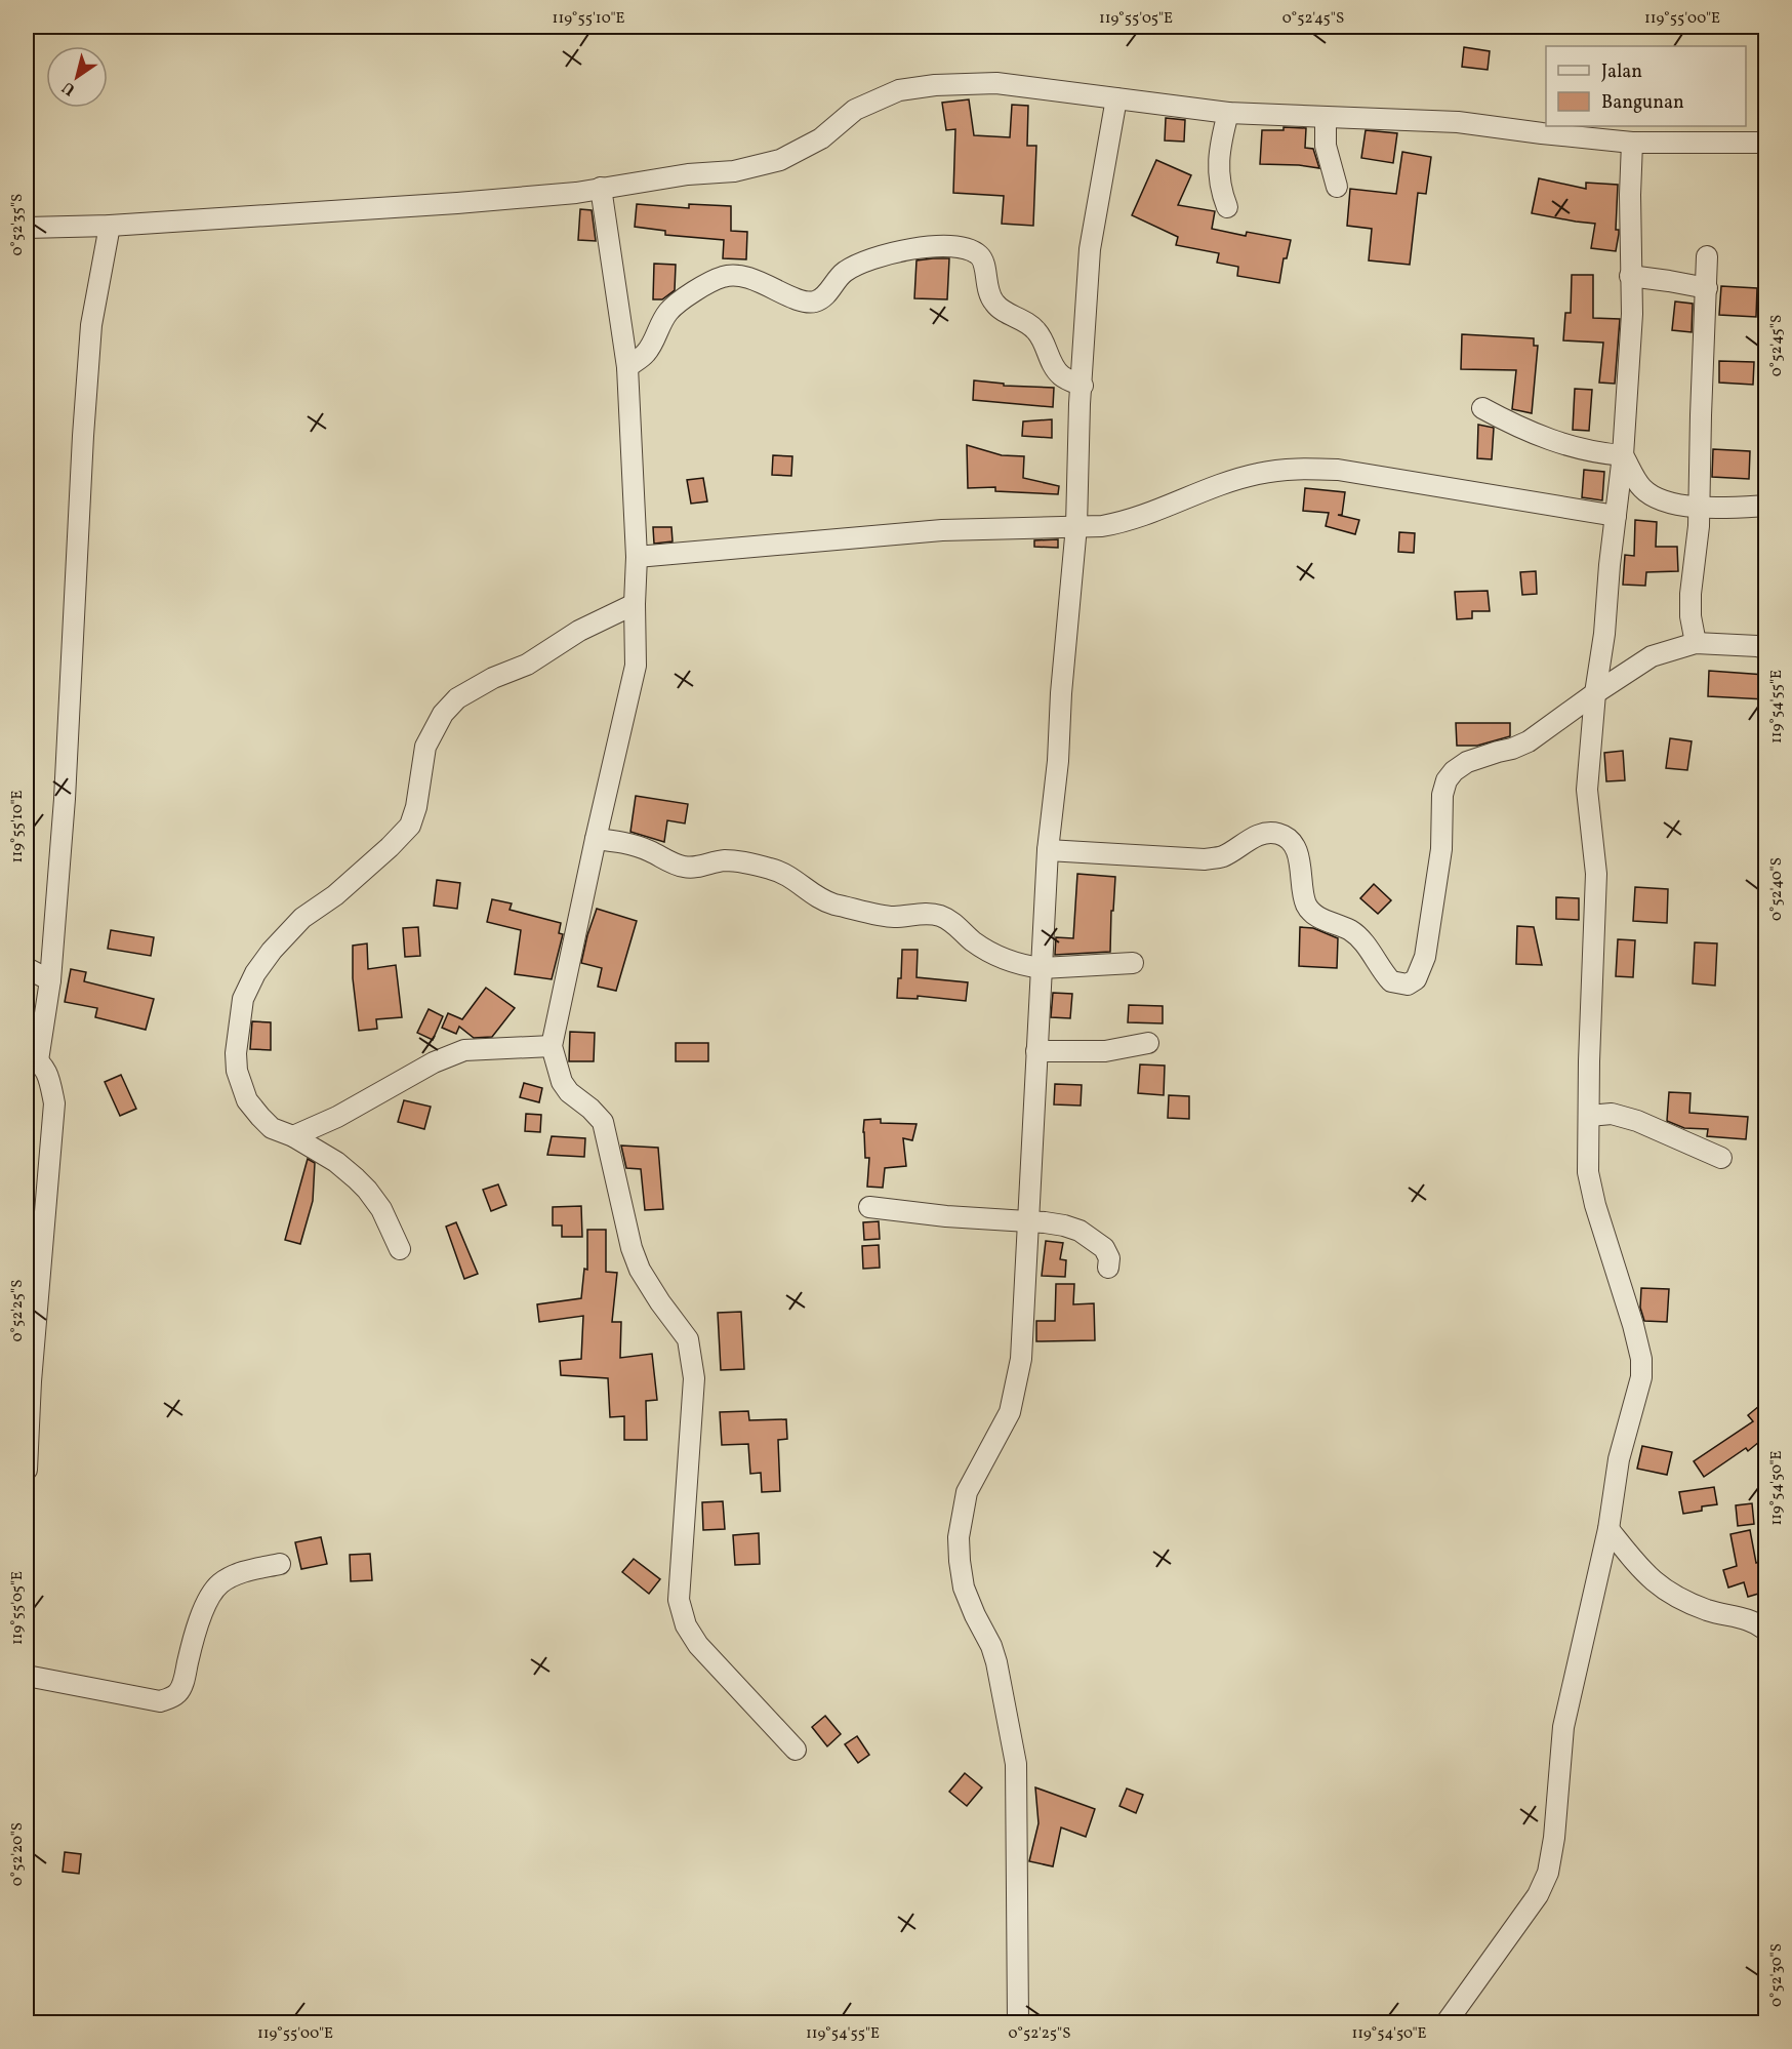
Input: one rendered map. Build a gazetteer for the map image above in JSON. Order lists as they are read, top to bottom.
{
  "legend": ["Jalan", "Bangunan"],
  "north": "bottom left",
  "coordinates": [
    "119°55'10\"E",
    "119°55'05\"E",
    "0°52'45\"S",
    "119°55'00\"E",
    "0°52'35\"S",
    "119°54'55\"E",
    "0°52'40\"S",
    "0°52'25\"S",
    "119°54'50\"E",
    "0°52'20\"S",
    "0°52'30\"S"
  ]
}
